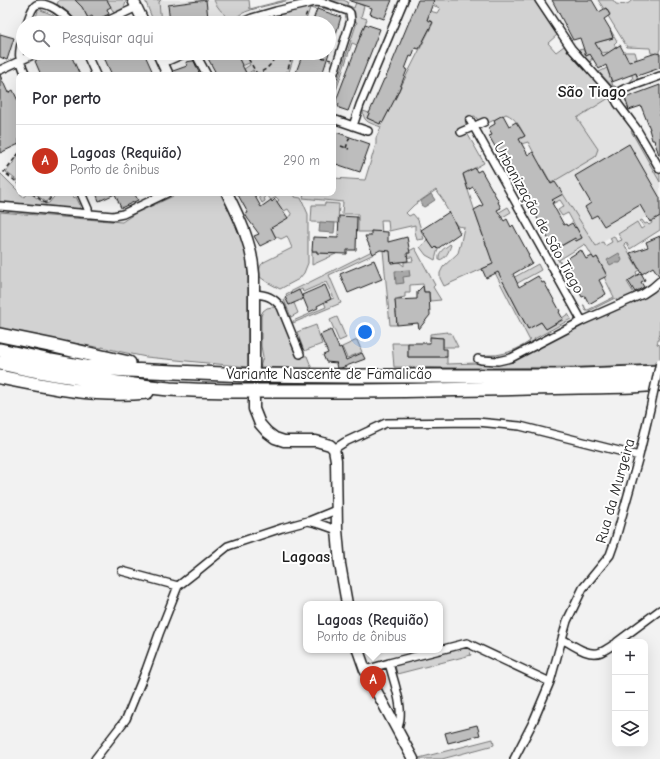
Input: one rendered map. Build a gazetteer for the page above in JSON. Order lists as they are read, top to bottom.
{
  "streets": {
    "highway": ["Variante Nascente de Famalicão"],
    "street": ["Urbanização de São Tiago", "Rua da Murgeira"]
  },
  "districts": ["São Tiago", "Lagoas"],
  "page": {
    "search": "Pesquisar aqui",
    "heading": "Por perto",
    "list": [
      {
        "mark": "A",
        "name": "Lagoas (Requião)",
        "note": "Ponto de ônibus",
        "value": "290 m"
      }
    ],
    "popup": ["Lagoas (Requião)", "Ponto de ônibus"],
    "map_buttons": ["+", "−"],
    "pins": "A"
  }
}
